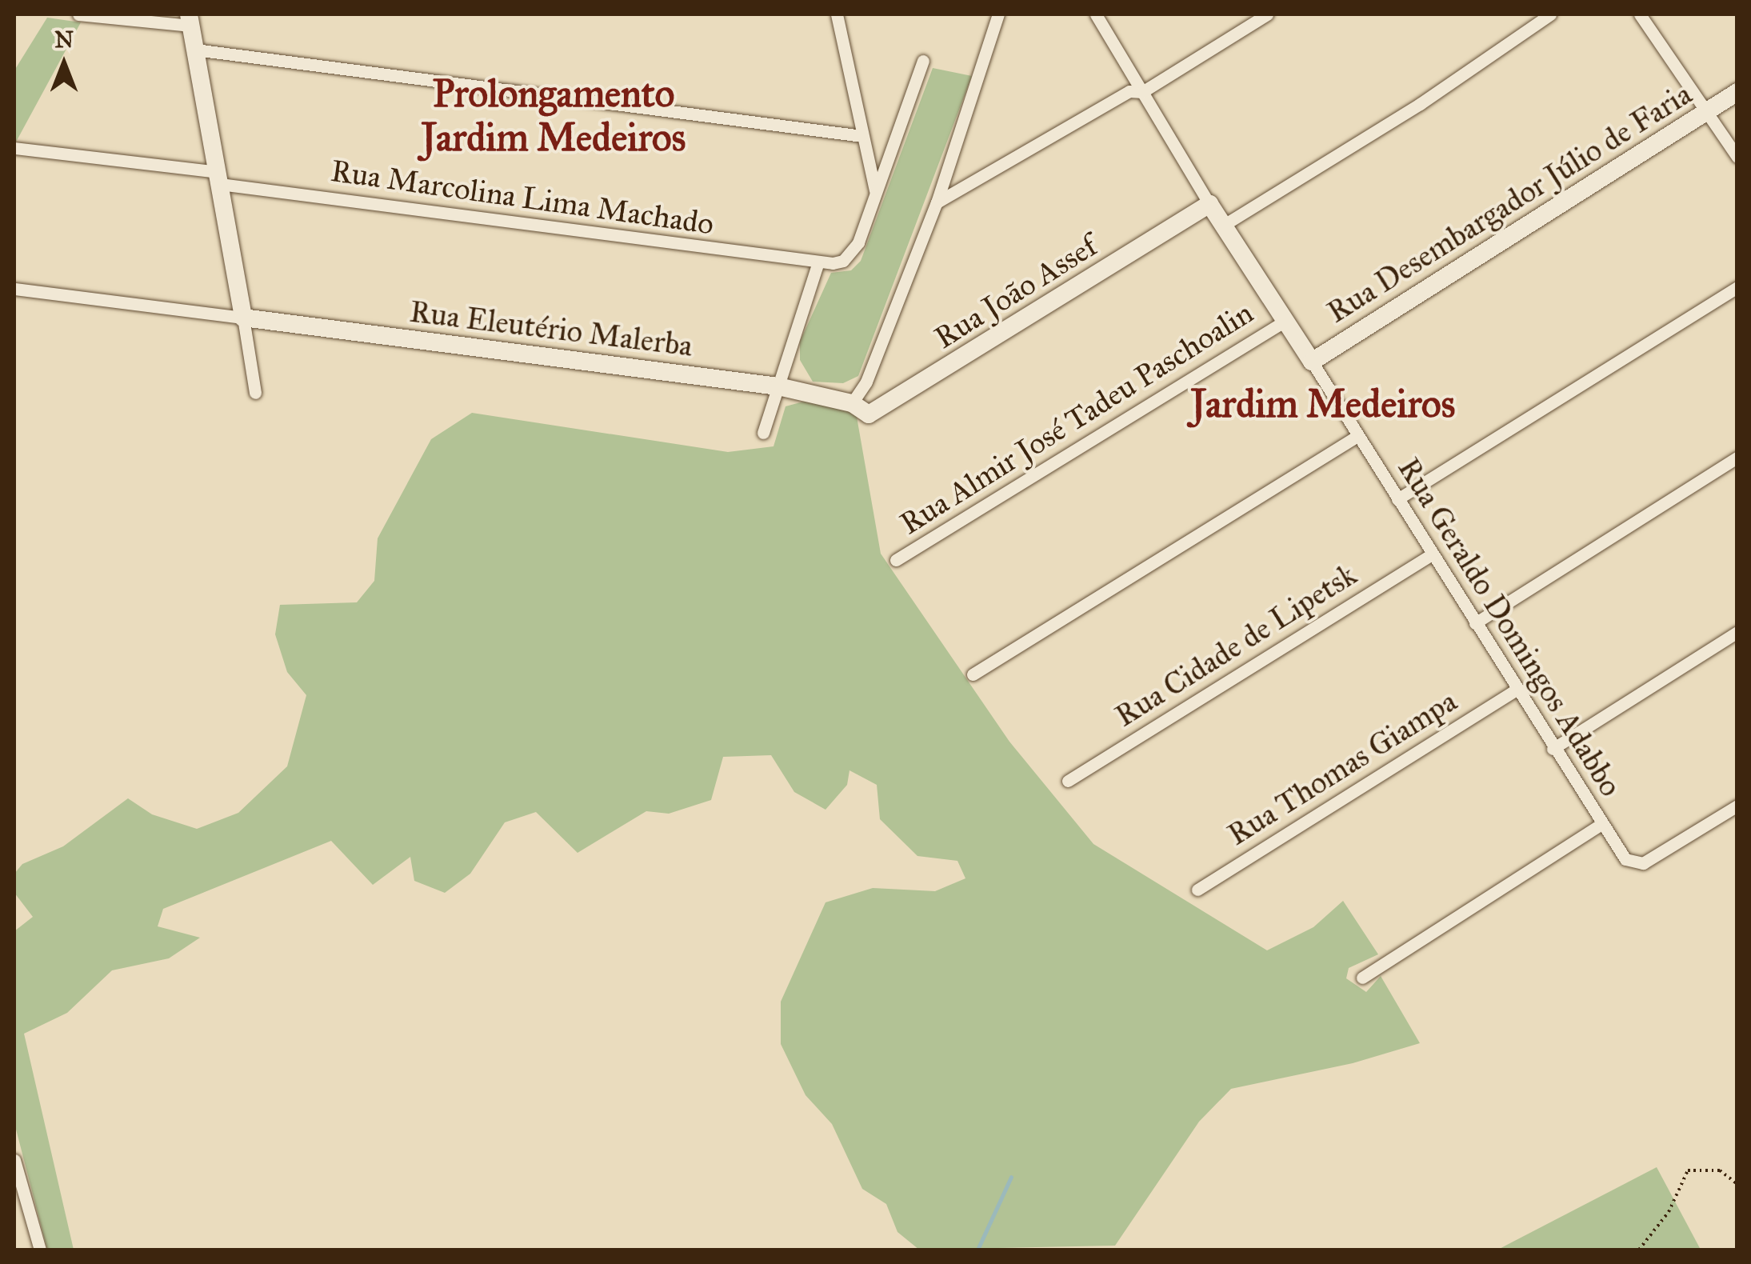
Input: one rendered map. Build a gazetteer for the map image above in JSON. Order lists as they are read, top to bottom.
{
  "streets": {
    "street": [
      "Rua Marcolina Lima Machado",
      "Rua Desembargador Júlio de Faria",
      "Rua João Assef",
      "Rua Eleutério Malerba",
      "Rua Almir José Tadeu Paschoalin",
      "Rua Geraldo Domingos Adabbo",
      "Rua Cidade de Lipetsk",
      "Rua Thomas Giampa"
    ]
  },
  "crossings": [
    ["Rua Desembargador Júlio de Faria", "Rua Geraldo Domingos Adabbo"],
    ["Rua João Assef", "Rua Eleutério Malerba"],
    ["Rua João Assef", "Rua Geraldo Domingos Adabbo"],
    ["Rua Almir José Tadeu Paschoalin", "Rua Geraldo Domingos Adabbo"],
    ["Rua Geraldo Domingos Adabbo", "Rua Cidade de Lipetsk"],
    ["Rua Geraldo Domingos Adabbo", "Rua Thomas Giampa"]
  ],
  "districts": ["Prolongamento Jardim Medeiros", "Jardim Medeiros"],
  "north": "top"
}
